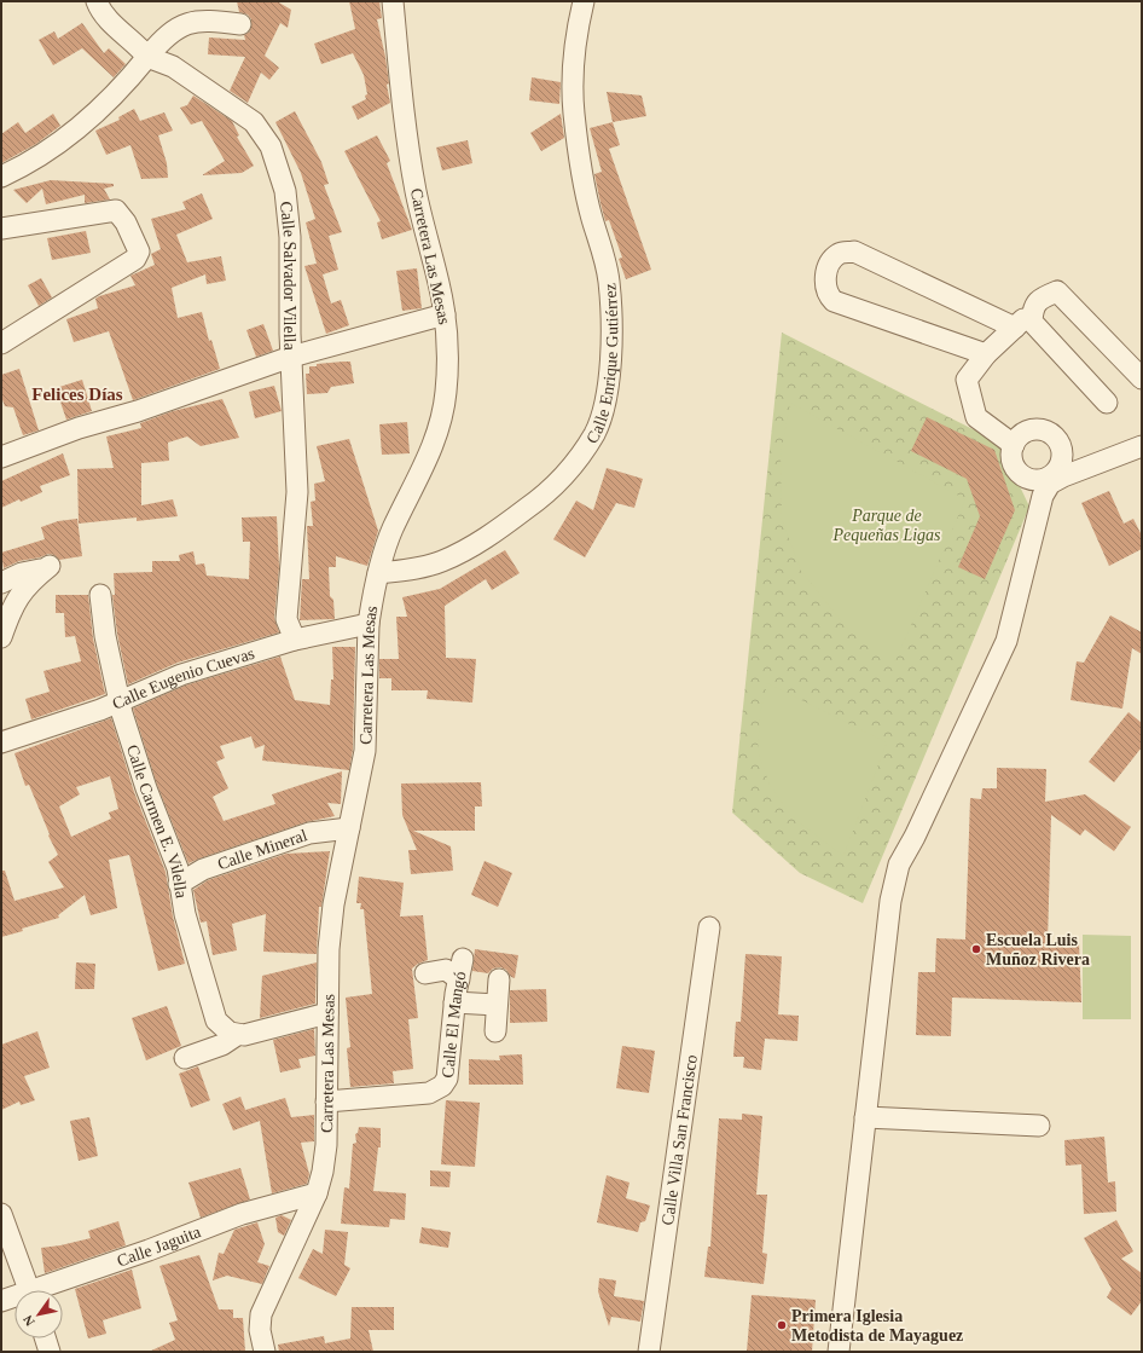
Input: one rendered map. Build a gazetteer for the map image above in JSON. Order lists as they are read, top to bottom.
{
  "streets": {
    "street": [
      "Carretera Las Mesas",
      "Calle Salvador Vilella",
      "Calle Enrique Gutiérrez",
      "Calle Eugenio Cuevas",
      "Calle Carmen E. Vilella",
      "Calle Mineral",
      "Calle El Mangó",
      "Calle Villa San Francisco",
      "Calle Jaguita"
    ]
  },
  "crossings": [
    ["Carretera Las Mesas", "Calle Enrique Gutiérrez"],
    ["Carretera Las Mesas", "Calle Eugenio Cuevas"],
    ["Carretera Las Mesas", "Calle Mineral"],
    ["Carretera Las Mesas", "Calle El Mangó"],
    ["Carretera Las Mesas", "Calle Jaguita"],
    ["Calle Salvador Vilella", "Calle Eugenio Cuevas"],
    ["Calle Eugenio Cuevas", "Calle Carmen E. Vilella"],
    ["Calle Carmen E. Vilella", "Calle Mineral"]
  ],
  "districts": ["Felices Días"],
  "parks": ["Parque de Pequeñas Ligas"],
  "places": ["Escuela Luis Muñoz Rivera", "Primera Iglesia Metodista de Mayaguez"],
  "north": "bottom left"
}
